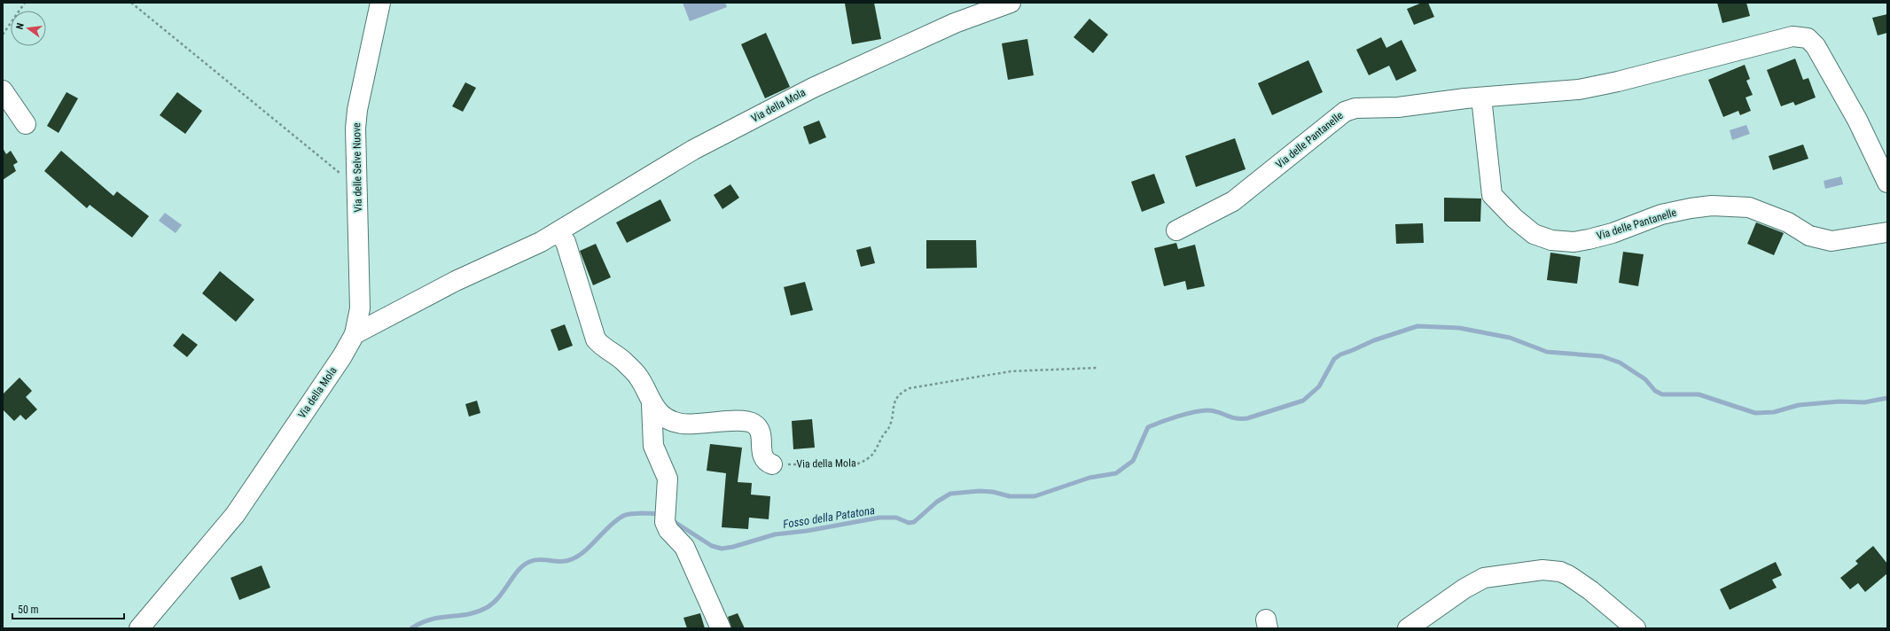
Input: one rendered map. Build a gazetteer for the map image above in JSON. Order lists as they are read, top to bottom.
{
  "streets": {
    "street": ["Via della Mola", "Via delle Pantanelle", "Via delle Selve Nuove"]
  },
  "crossings": [
    ["Via della Mola", "Via delle Selve Nuove"]
  ],
  "water": ["Fosso della Patatona"],
  "scale_bar": "50 m",
  "north": "left"
}
